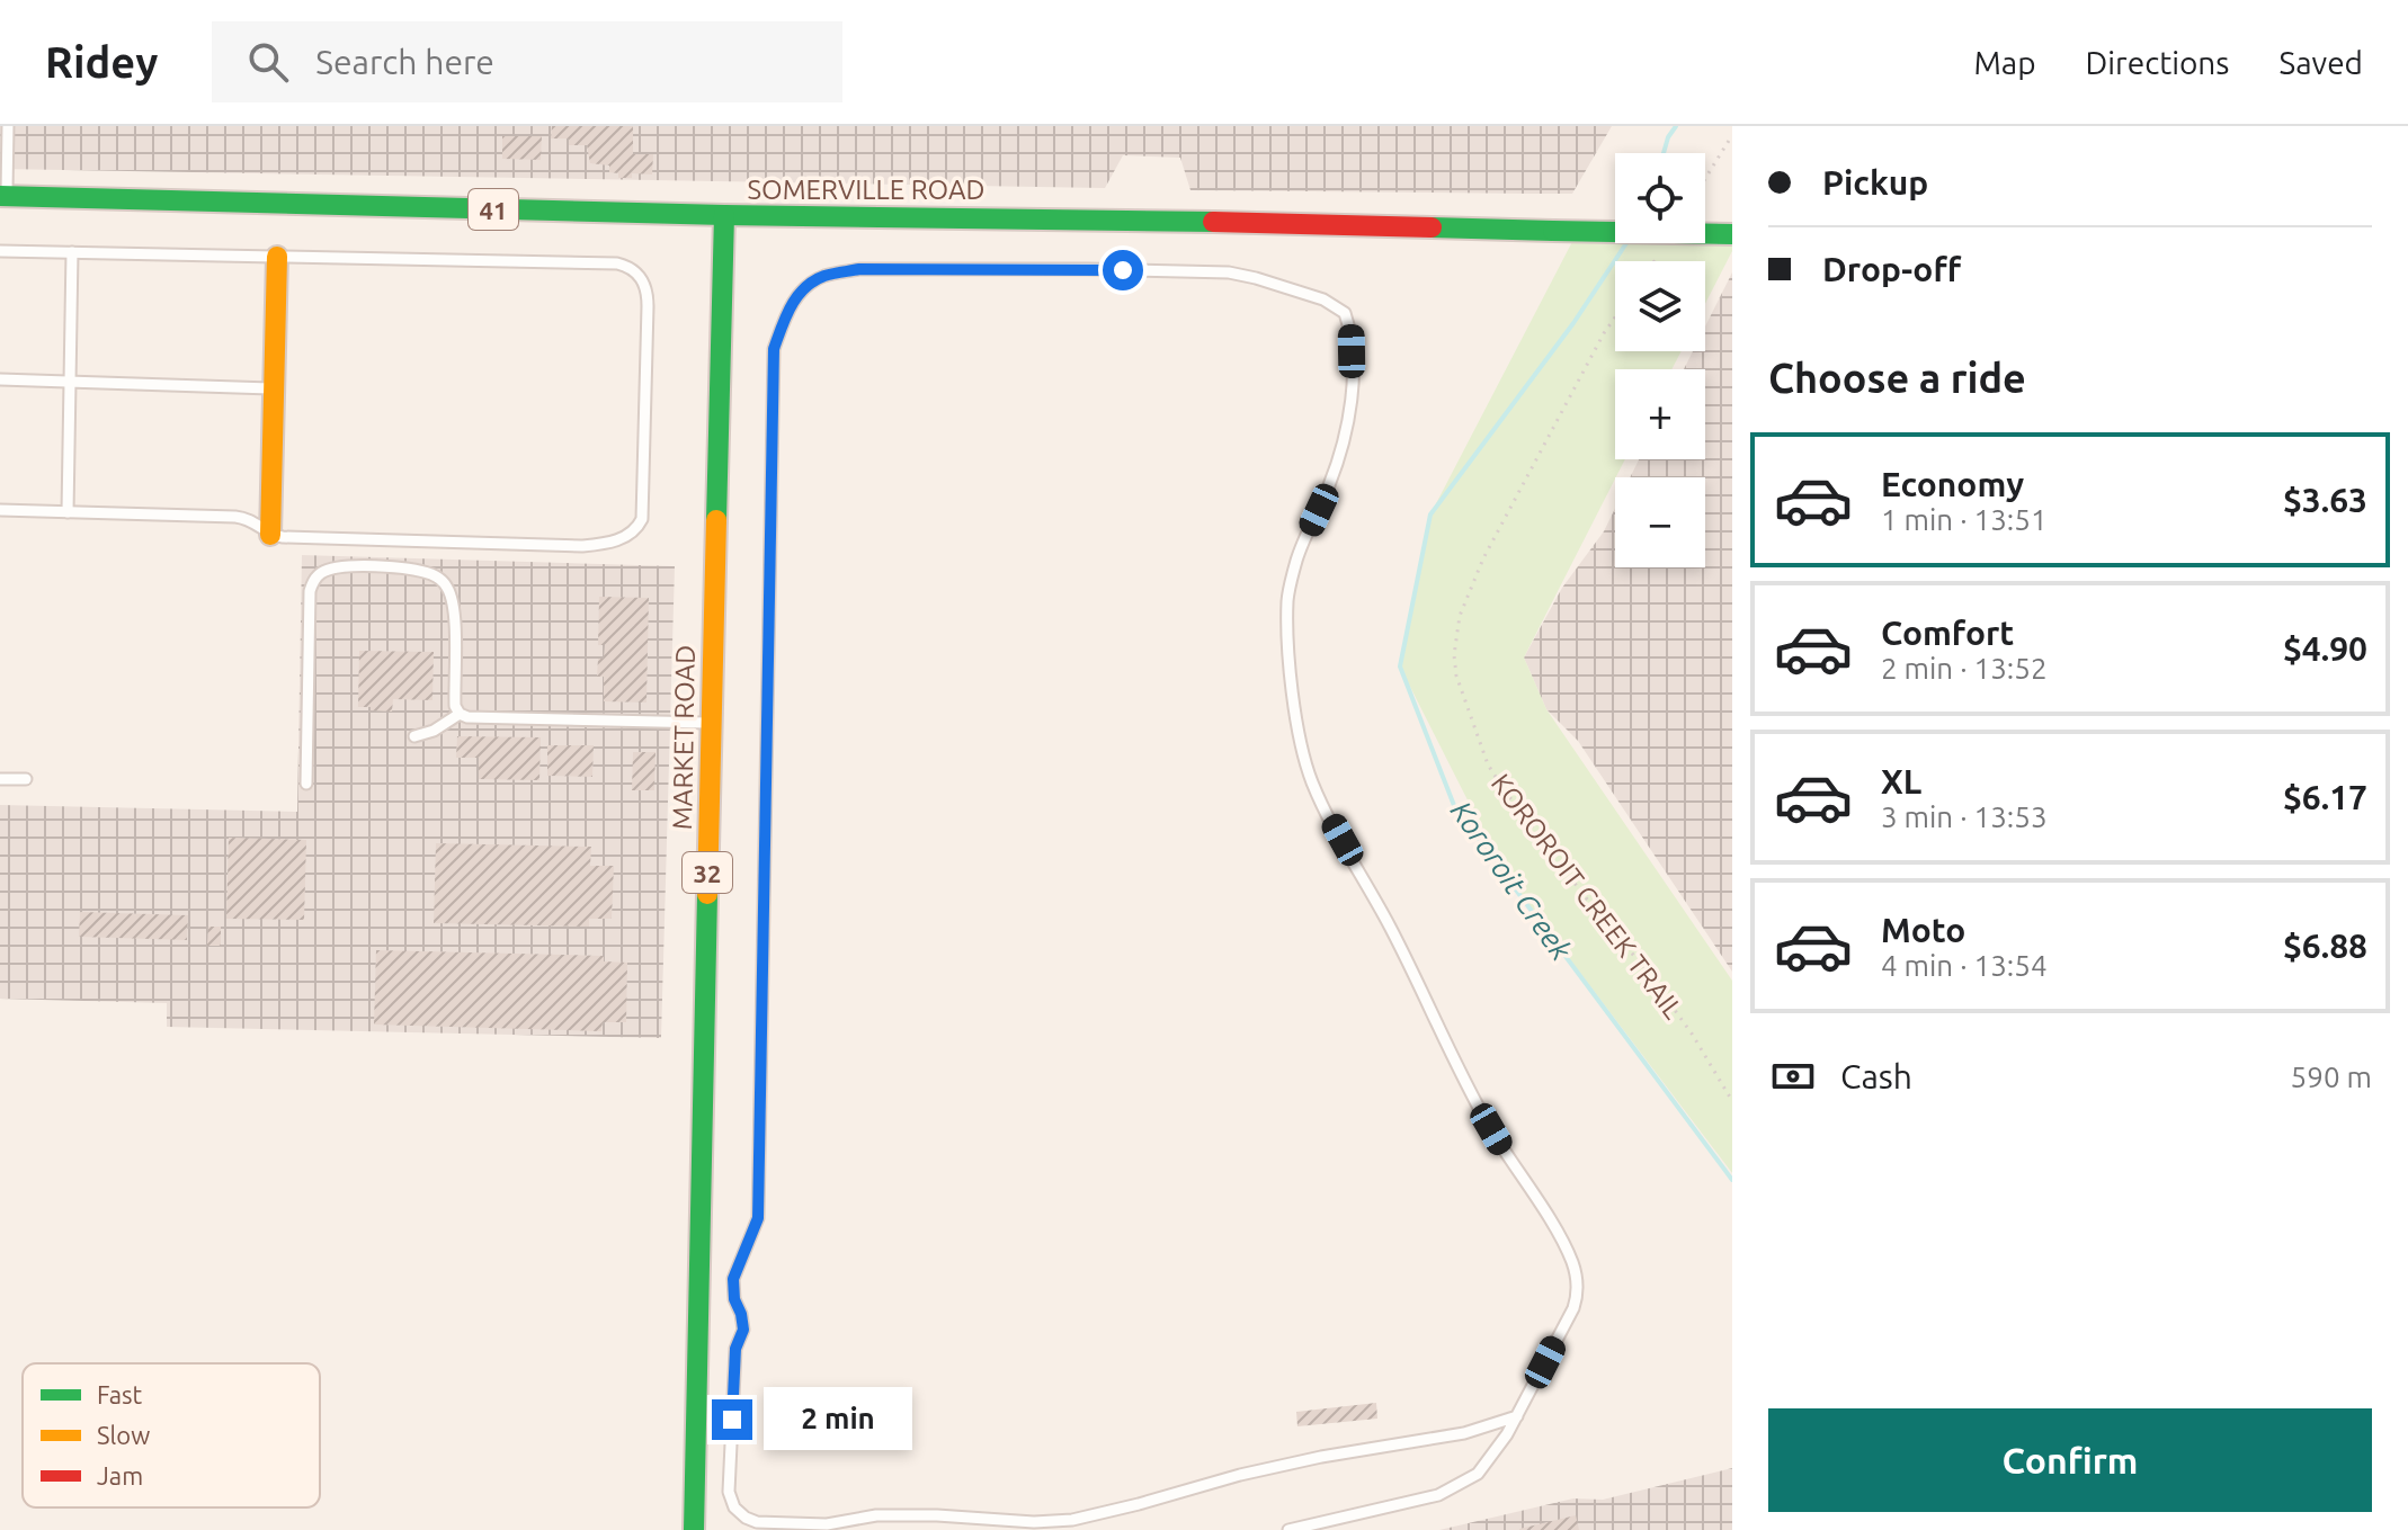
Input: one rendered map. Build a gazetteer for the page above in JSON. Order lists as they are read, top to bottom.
{
  "streets": {
    "main road": [
      "SOMERVILLE ROAD",
      "41",
      "MARKET ROAD",
      "32"
    ],
    "path": ["KOROROIT CREEK TRAIL"]
  },
  "crossings": [
    ["SOMERVILLE ROAD", "MARKET ROAD"]
  ],
  "water": ["Kororoit Creek"],
  "legend": ["Fast", "Slow", "Jam"],
  "page": {
    "header": "Ridey",
    "search": "Search here",
    "nav": ["Map", "Directions", "Saved"],
    "banner": ["Pickup", "Drop-off"],
    "map_buttons": ["+", "−"],
    "heading": "Choose a ride",
    "list": [
      {
        "name": "Economy",
        "note": "1 min · 13:51",
        "value": "$3.63"
      },
      {
        "name": "Comfort",
        "note": "2 min · 13:52",
        "value": "$4.90"
      },
      {
        "name": "XL",
        "note": "3 min · 13:53",
        "value": "$6.17"
      },
      {
        "name": "Moto",
        "note": "4 min · 13:54",
        "value": "$6.88"
      }
    ],
    "pay": ["Cash", "590 m"],
    "bubble": "2 min",
    "buttons": "Confirm"
  }
}
